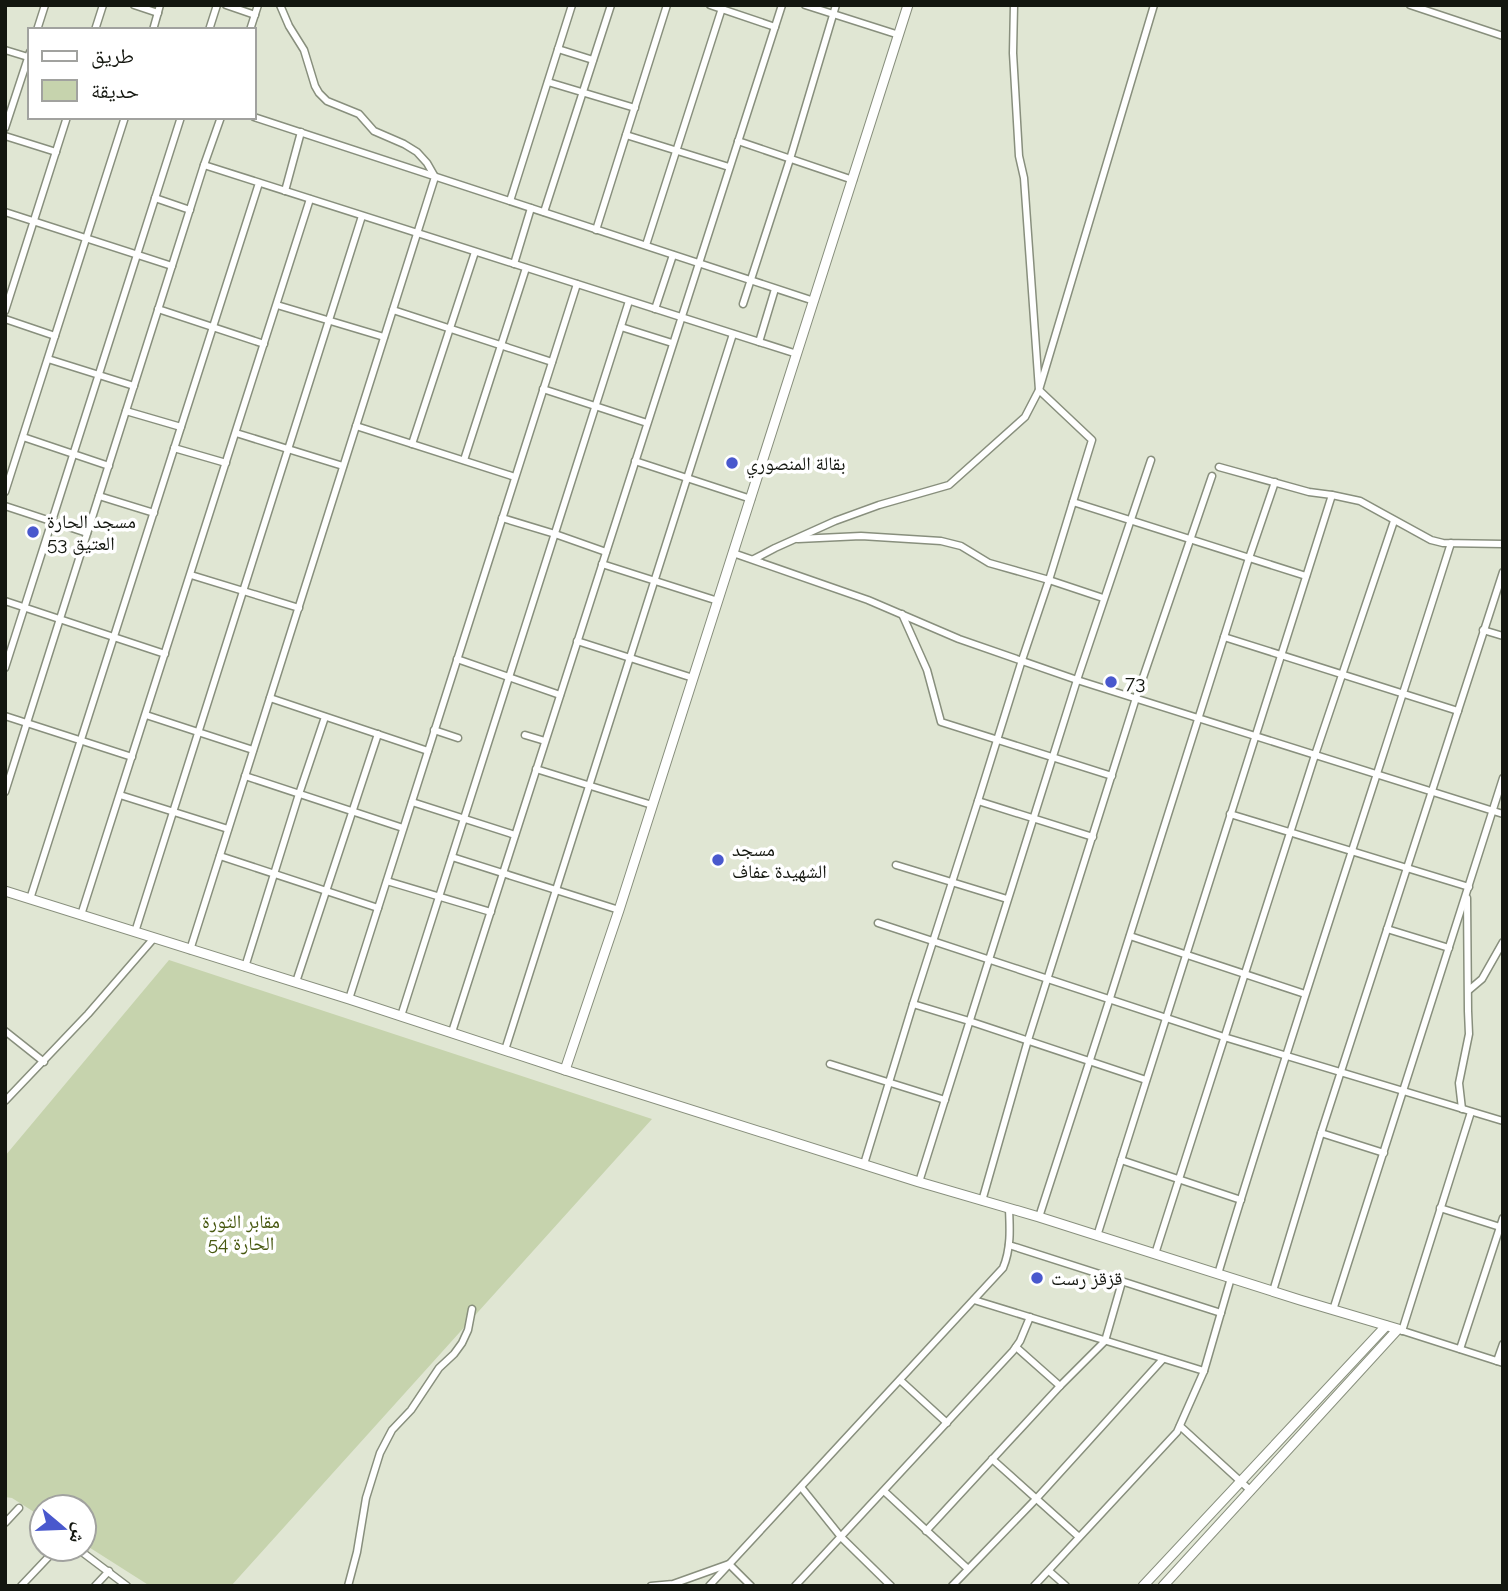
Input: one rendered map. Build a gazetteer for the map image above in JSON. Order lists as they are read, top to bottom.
{
  "parks": ["مقابر الثورة الحارة 54"],
  "places": [
    "بقالة المنصوري",
    "مسجد الحارة 53 العتيق",
    "73",
    "مسجد الشهيدة عفاف",
    "قزقز رست"
  ],
  "legend": ["طريق", "حديقة"],
  "north": "right"
}
